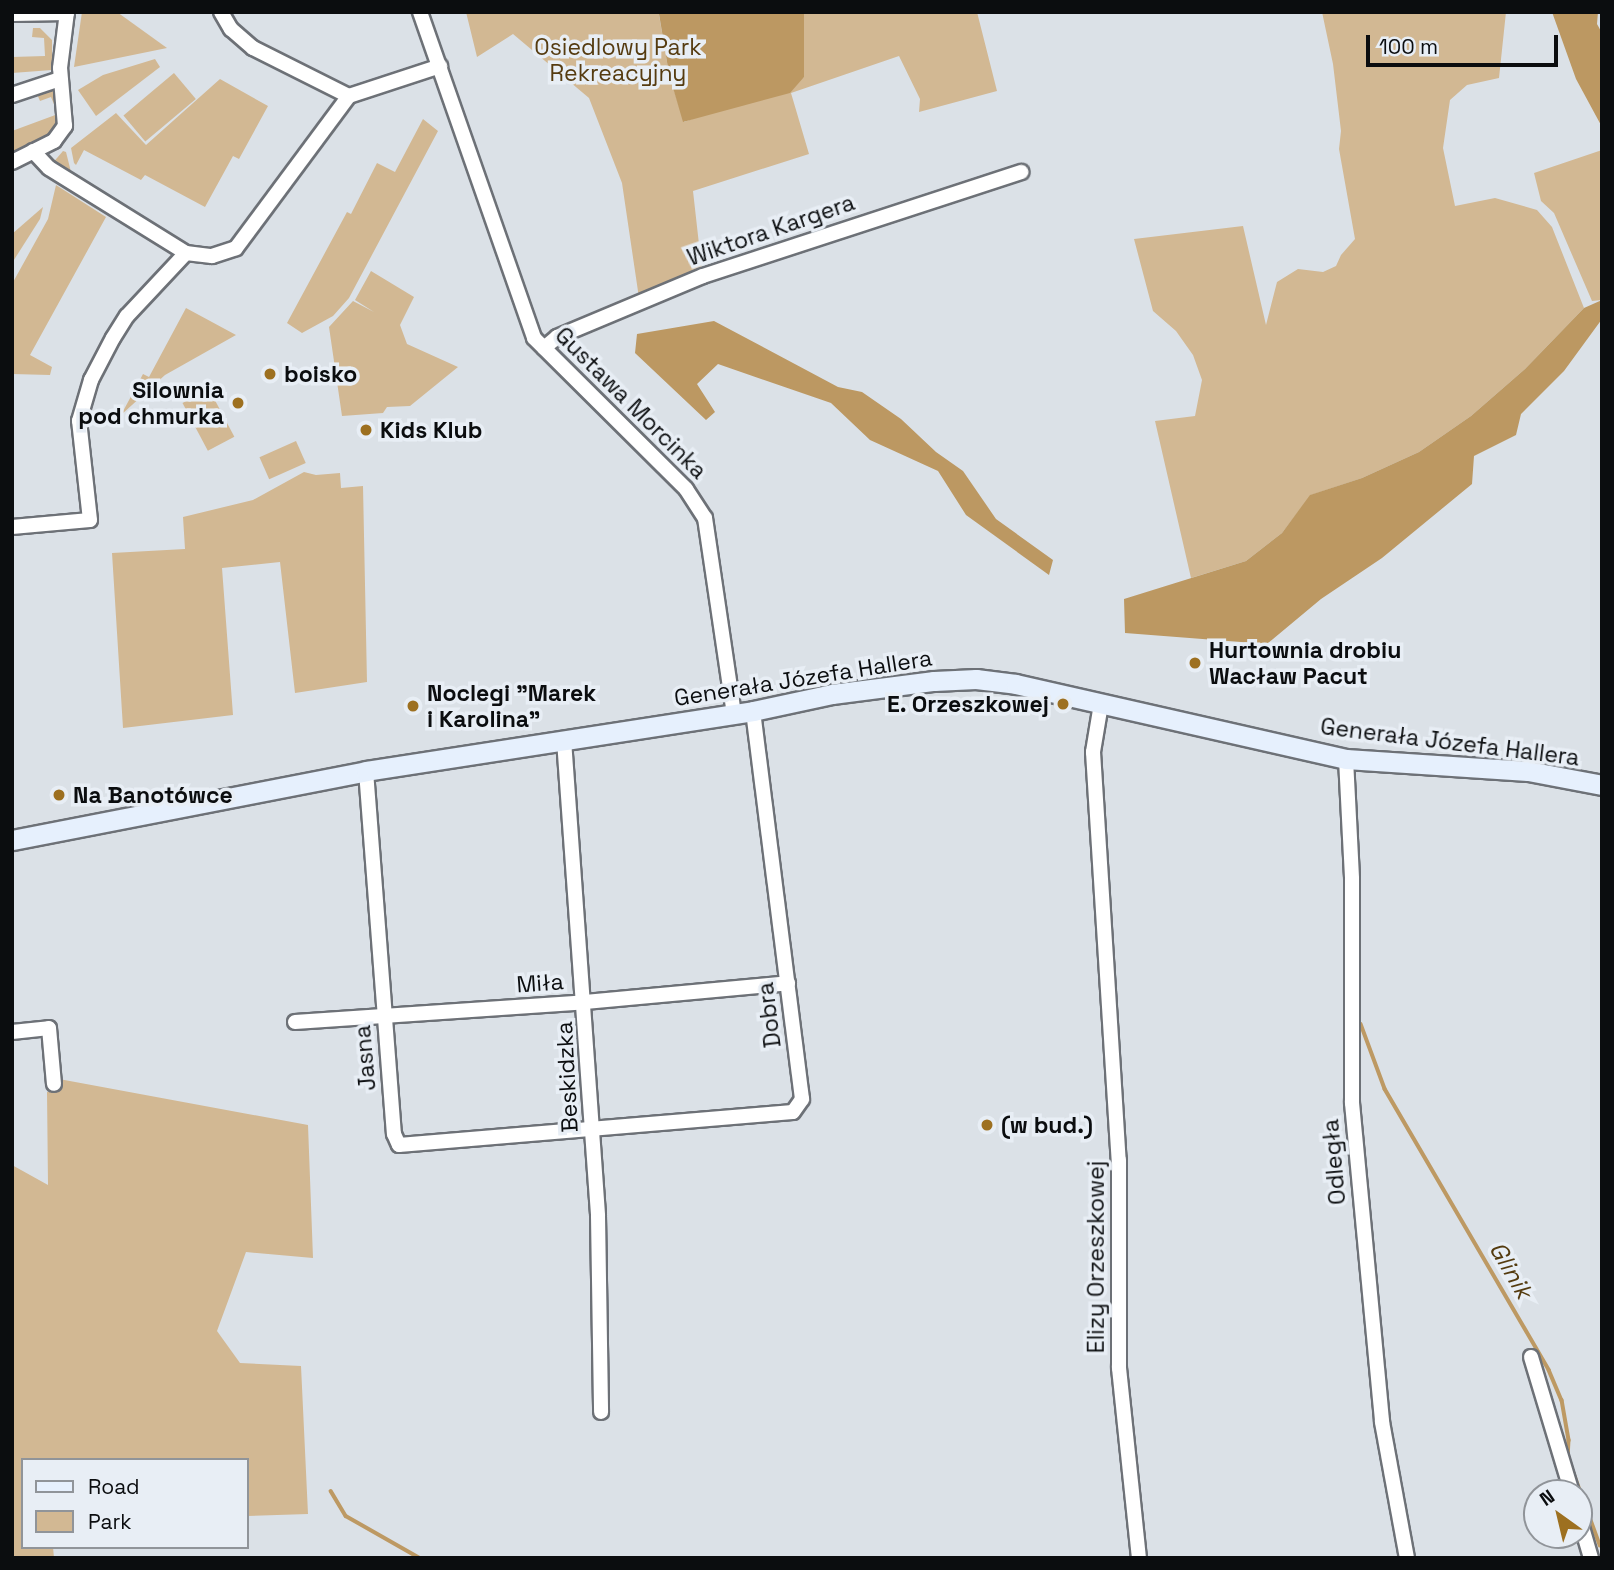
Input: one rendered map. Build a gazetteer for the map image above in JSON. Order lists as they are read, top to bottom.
{
  "streets": {
    "street": [
      "Wiktora Kargera",
      "Gustawa Morcinka",
      "Generała Józefa Hallera",
      "Miła",
      "Dobra",
      "Jasna",
      "Beskidzka",
      "Odległa",
      "Elizy Orzeszkowej"
    ]
  },
  "crossings": [
    ["Wiktora Kargera", "Gustawa Morcinka"],
    ["Gustawa Morcinka", "Generała Józefa Hallera"],
    ["Gustawa Morcinka", "Dobra"],
    ["Generała Józefa Hallera", "Dobra"],
    ["Generała Józefa Hallera", "Jasna"],
    ["Generała Józefa Hallera", "Beskidzka"],
    ["Generała Józefa Hallera", "Odległa"],
    ["Generała Józefa Hallera", "Elizy Orzeszkowej"],
    ["Miła", "Dobra"],
    ["Miła", "Jasna"],
    ["Miła", "Beskidzka"],
    ["Dobra", "Jasna"],
    ["Dobra", "Beskidzka"],
    ["Jasna", "Beskidzka"]
  ],
  "water": ["Glinik"],
  "parks": ["Osiedlowy Park Rekreacyjny"],
  "places": [
    "boisko",
    "Silownia pod chmurka",
    "Kids Klub",
    "Hurtownia drobiu Wacław Pacut",
    "E. Orzeszkowej",
    "Noclegi \"Marek i Karolina\"",
    "Na Banotówce",
    "(w bud.)"
  ],
  "legend": ["Road", "Park"],
  "scale_bar": "100 m",
  "north": "top left"
}
